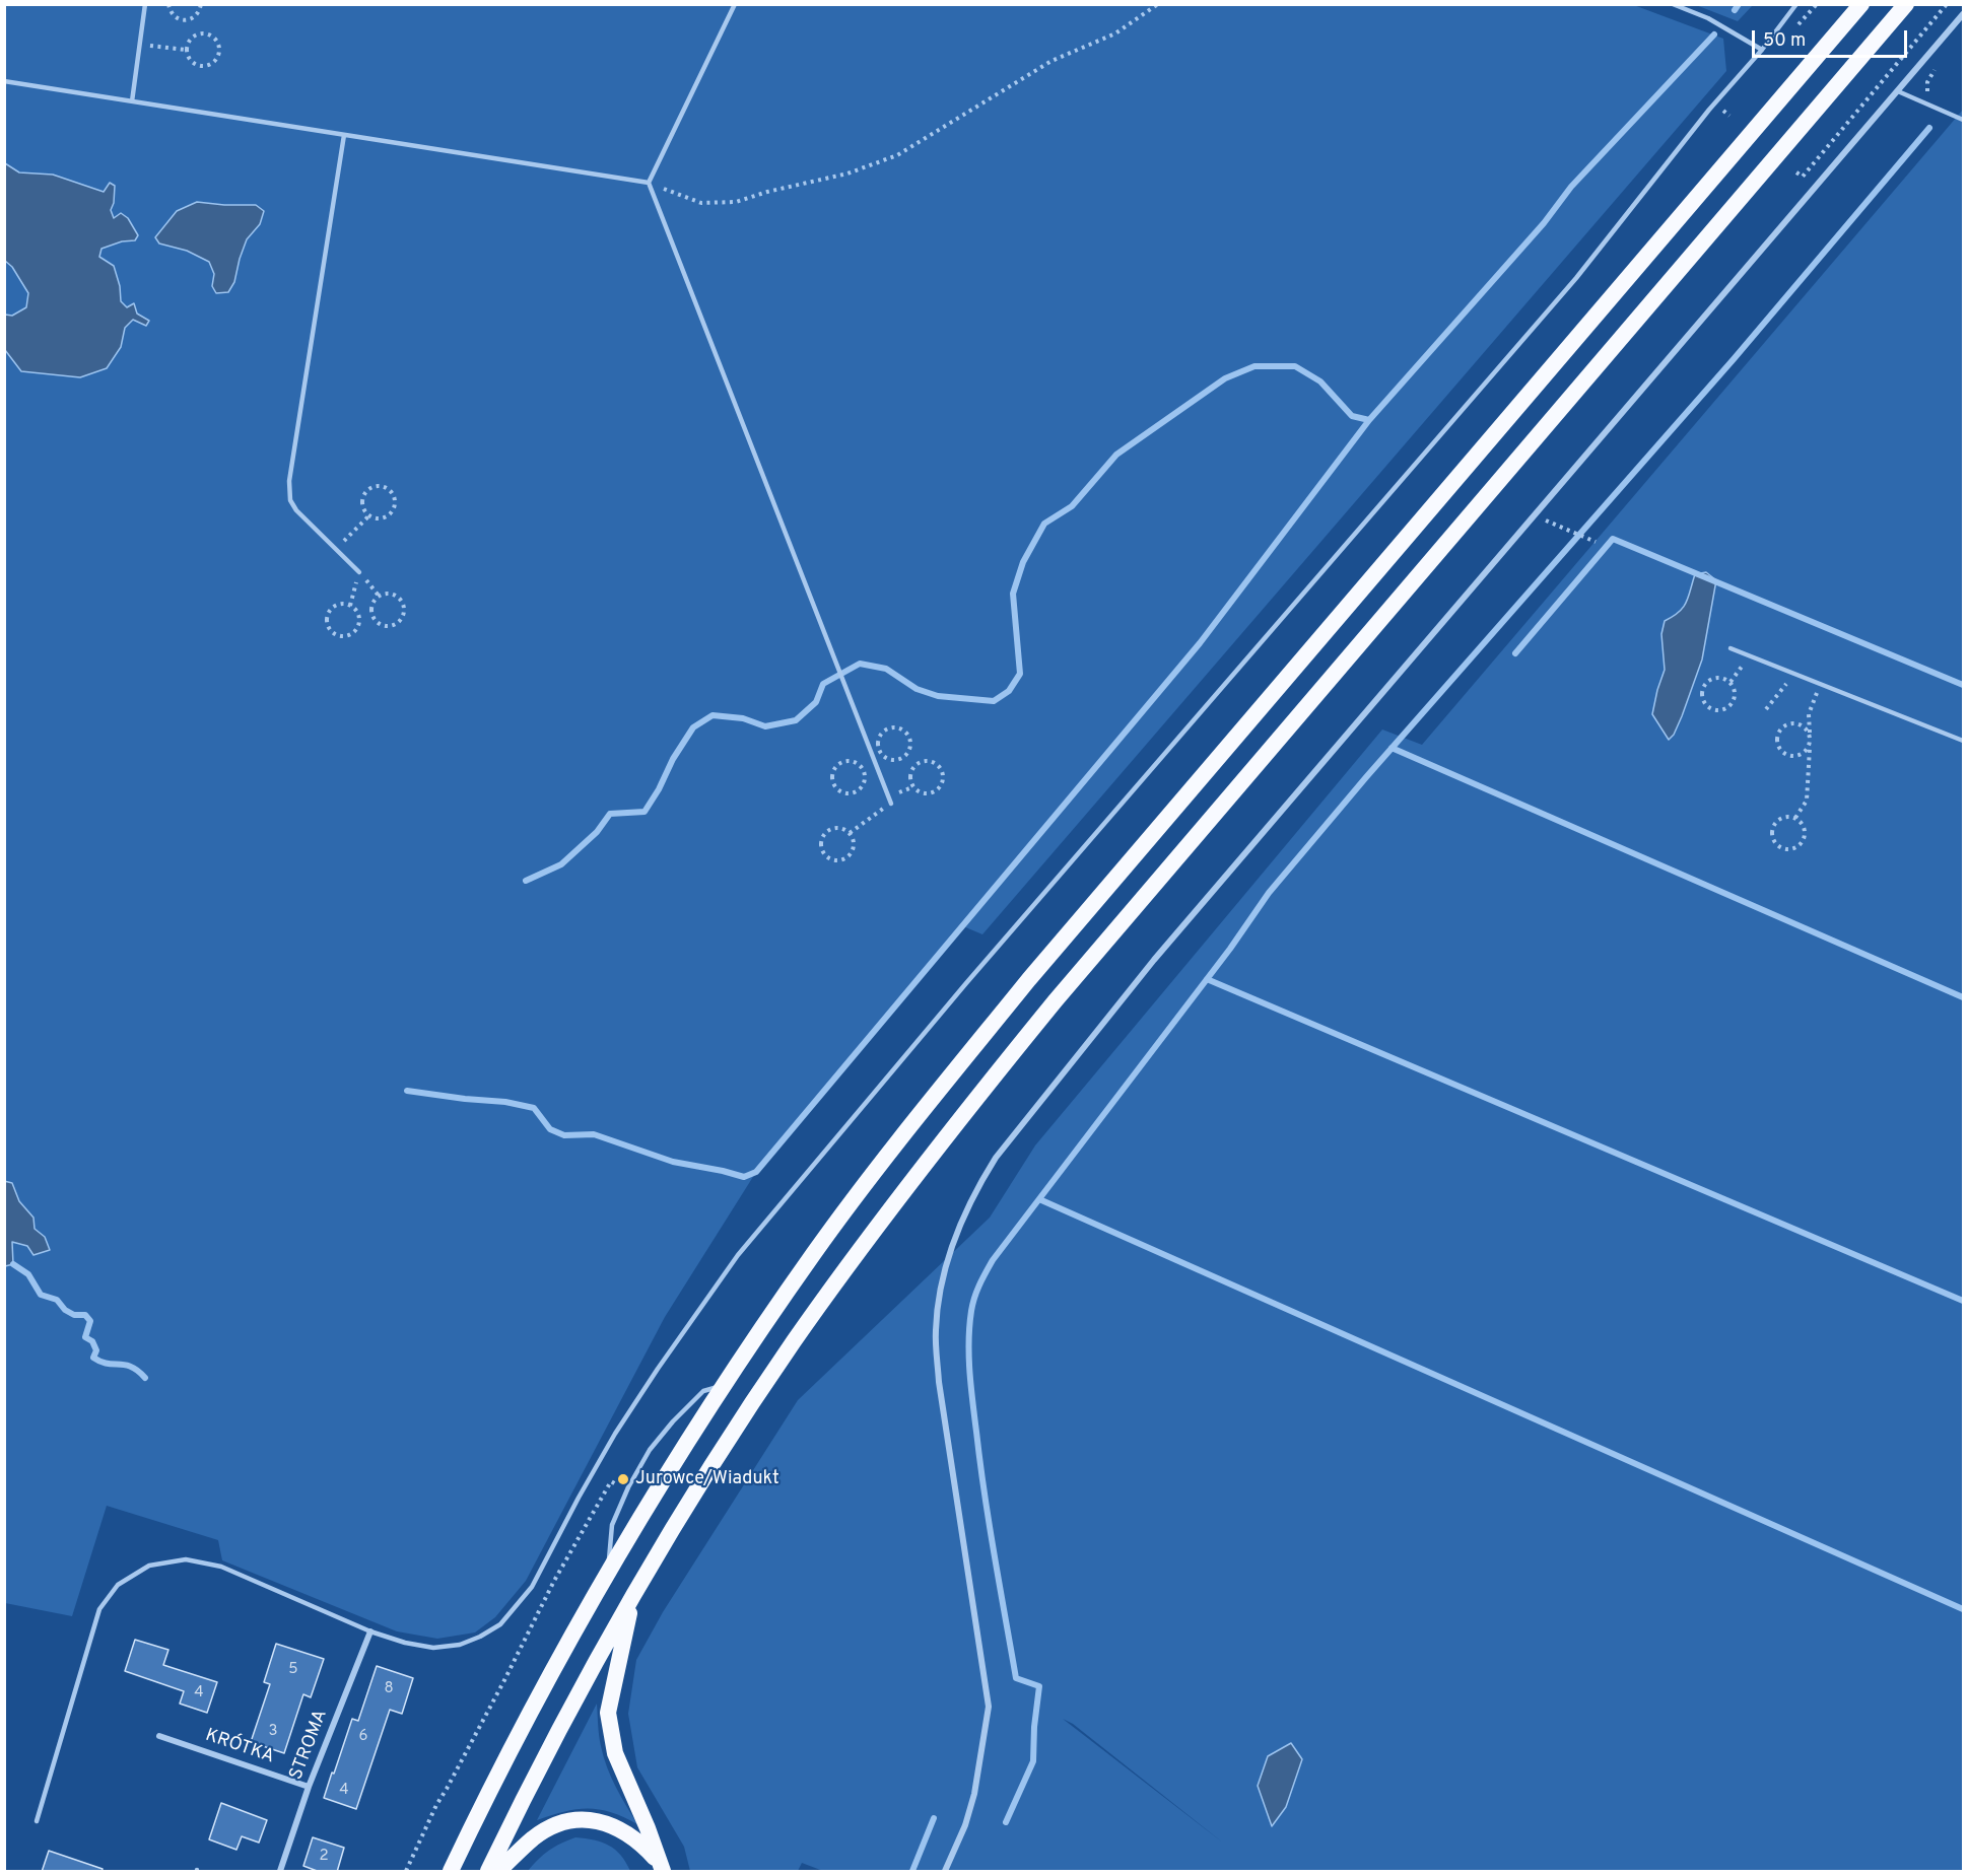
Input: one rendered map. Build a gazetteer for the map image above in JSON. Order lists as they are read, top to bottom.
{
  "streets": {
    "street": ["STROMA", "KRÓTKA"]
  },
  "crossings": [
    ["STROMA", "KRÓTKA"]
  ],
  "places": ["Jurowce/Wiadukt"],
  "house_numbers": [
    "5",
    "8",
    "4",
    "3",
    "6",
    "4",
    "2"
  ],
  "scale_bar": "50 m"
}
